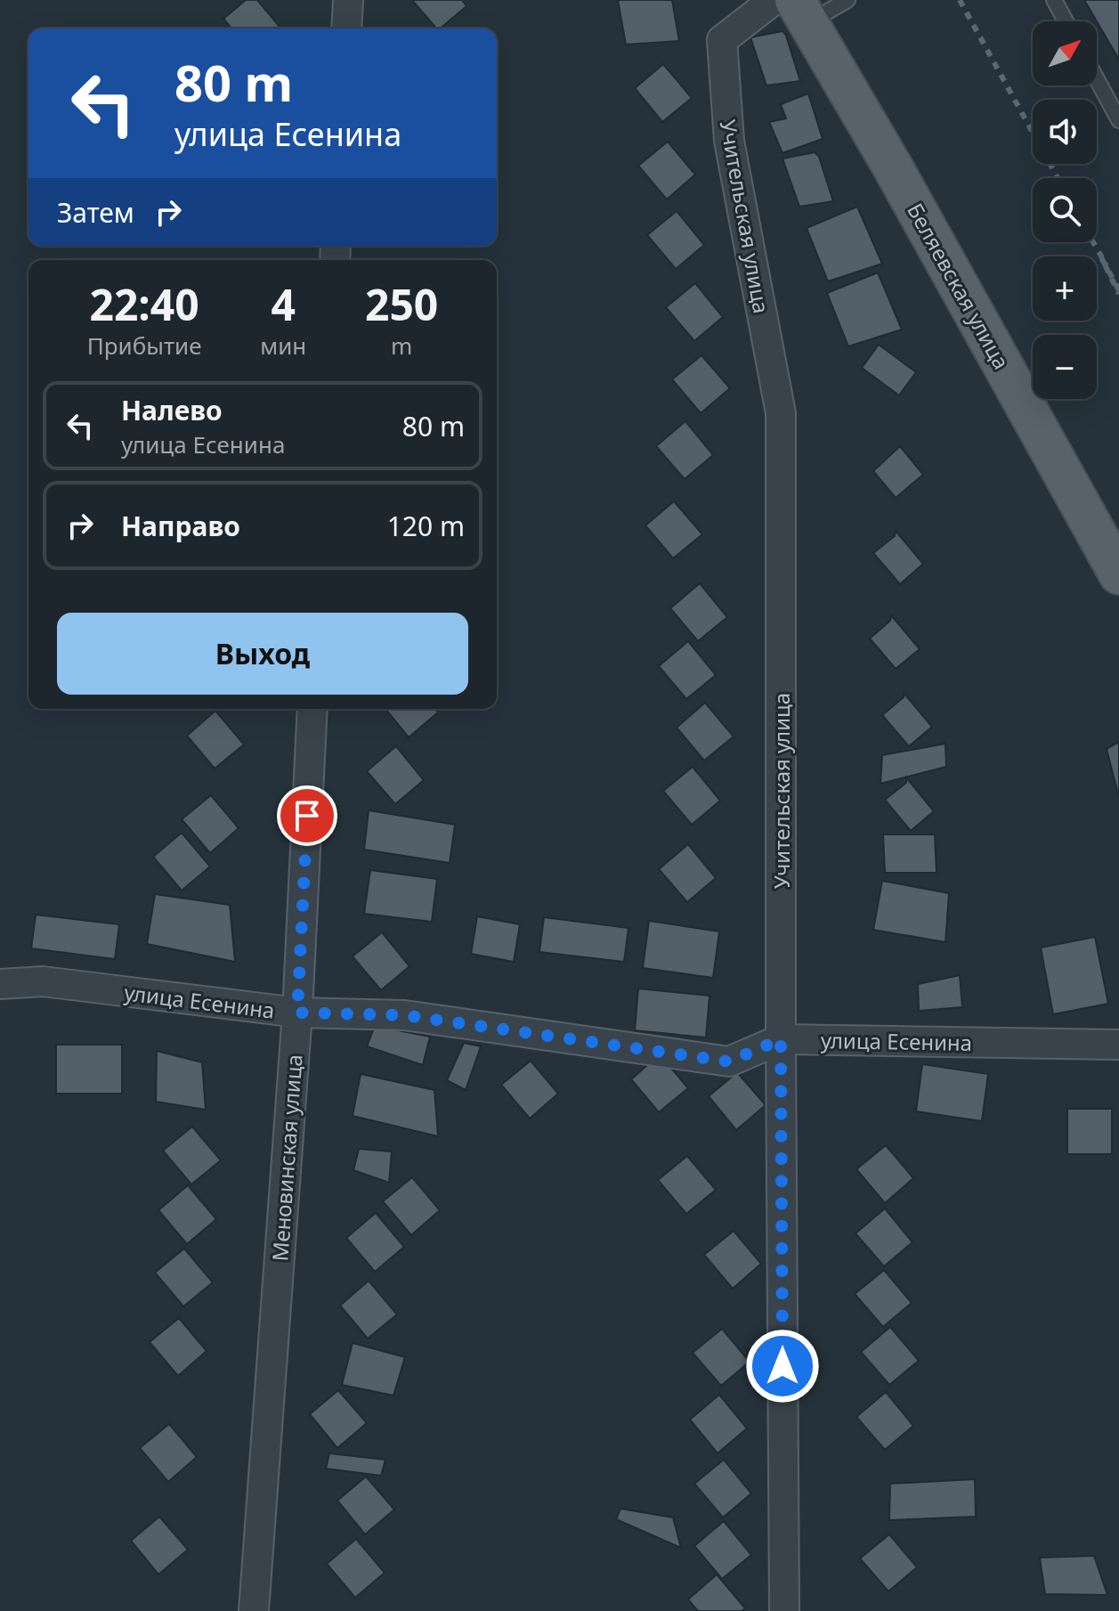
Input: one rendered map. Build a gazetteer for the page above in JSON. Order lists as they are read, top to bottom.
{
  "streets": {
    "main road": ["Беляевская улица"],
    "street": ["Учительская улица", "улица Есенина", "Меновинская улица"]
  },
  "crossings": [
    ["Учительская улица", "улица Есенина"],
    ["улица Есенина", "Меновинская улица"]
  ],
  "north": "top right",
  "page": {
    "map_buttons": ["+", "−"],
    "turn": ["80 m", "улица Есенина"],
    "then": "Затем",
    "eta": [
      "22:40",
      "Прибытие",
      "4",
      "мин",
      "250",
      "m"
    ],
    "list": [
      {
        "name": "Налево",
        "note": "улица Есенина",
        "value": "80 m"
      },
      {
        "name": "Направо",
        "value": "120 m"
      }
    ],
    "buttons": "Выход"
  }
}
